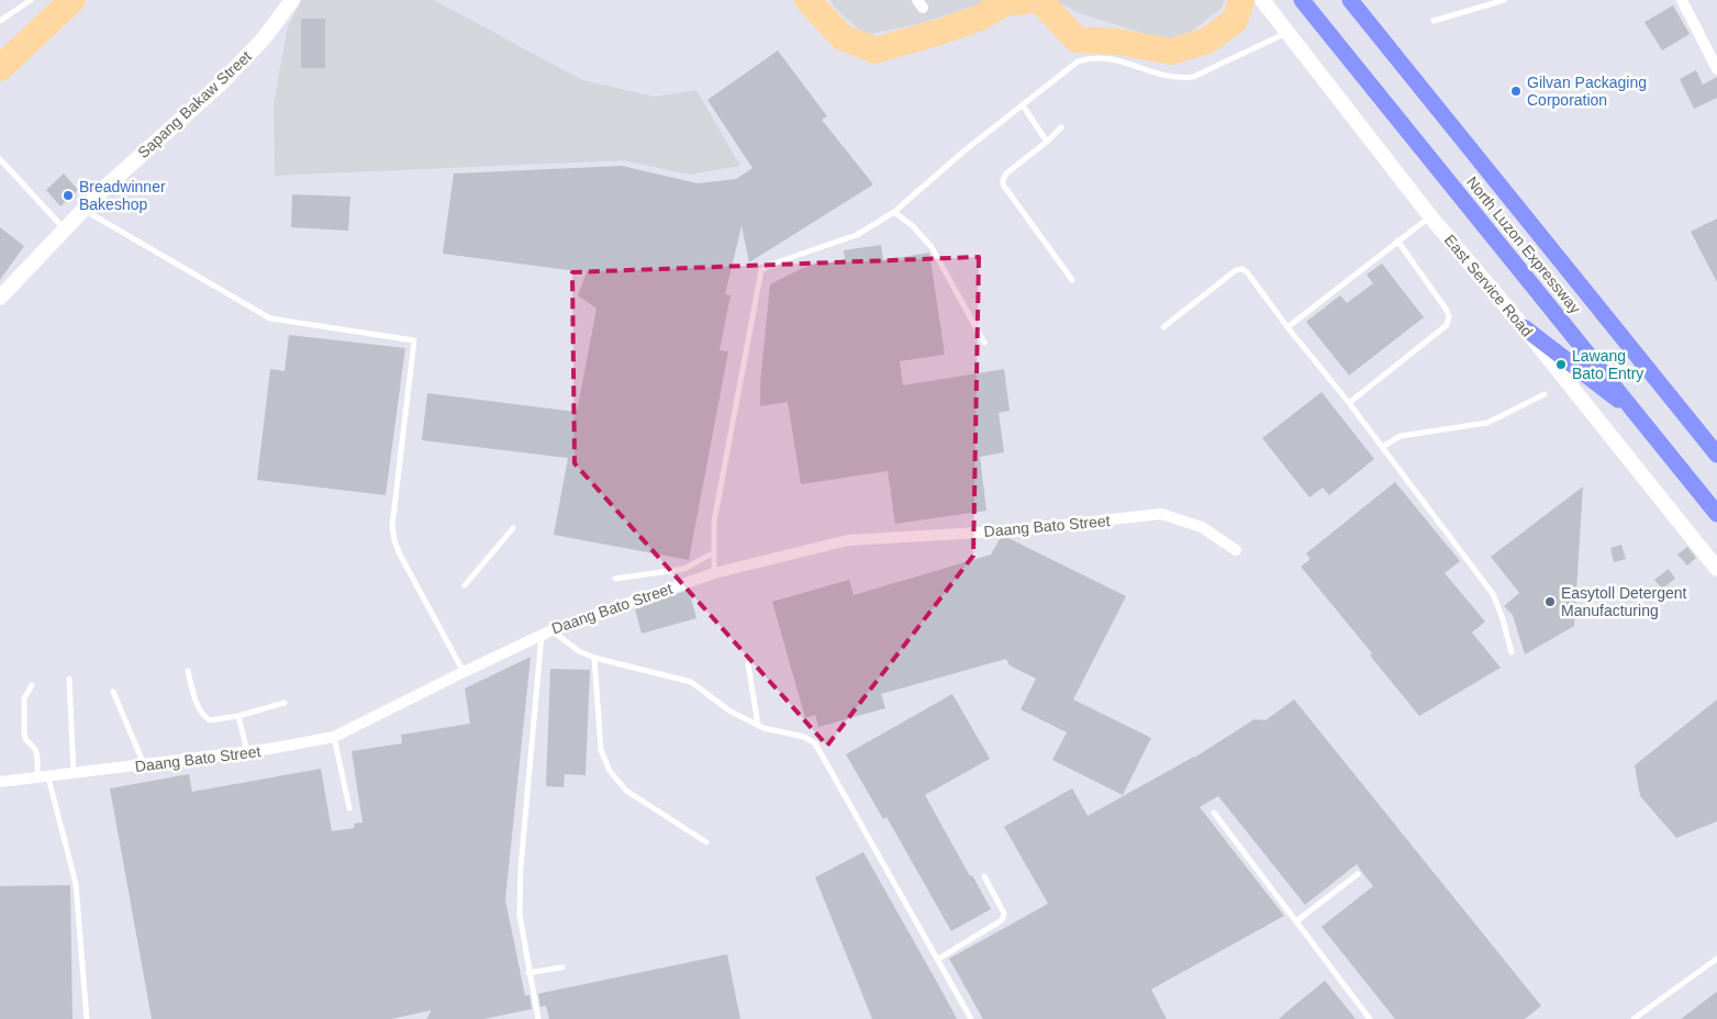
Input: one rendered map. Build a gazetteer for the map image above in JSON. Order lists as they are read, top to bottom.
{
  "streets": {
    "highway": ["North Luzon Expressway"],
    "street": ["Sapang Bakaw Street", "East Service Road", "Daang Bato Street"]
  },
  "places": [
    "Gilvan Packaging Corporation",
    "Breadwinner Bakeshop",
    "Lawang Bato Entry",
    "Easytoll Detergent Manufacturing"
  ]
}
